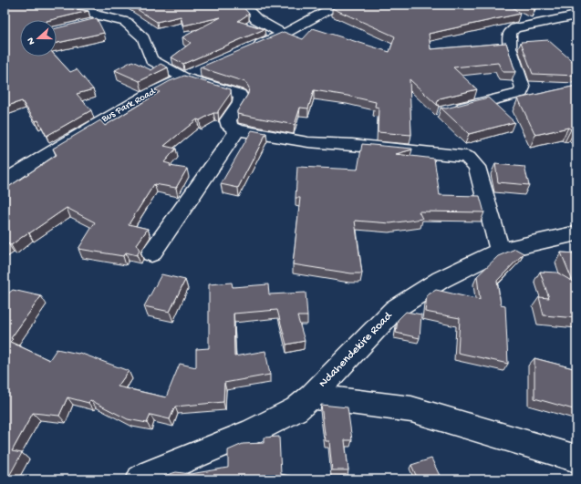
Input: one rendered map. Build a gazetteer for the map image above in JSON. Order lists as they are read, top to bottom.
{
  "streets": {
    "street": ["Bus Park Road", "Ndahendekire Road"]
  },
  "north": "left"
}
